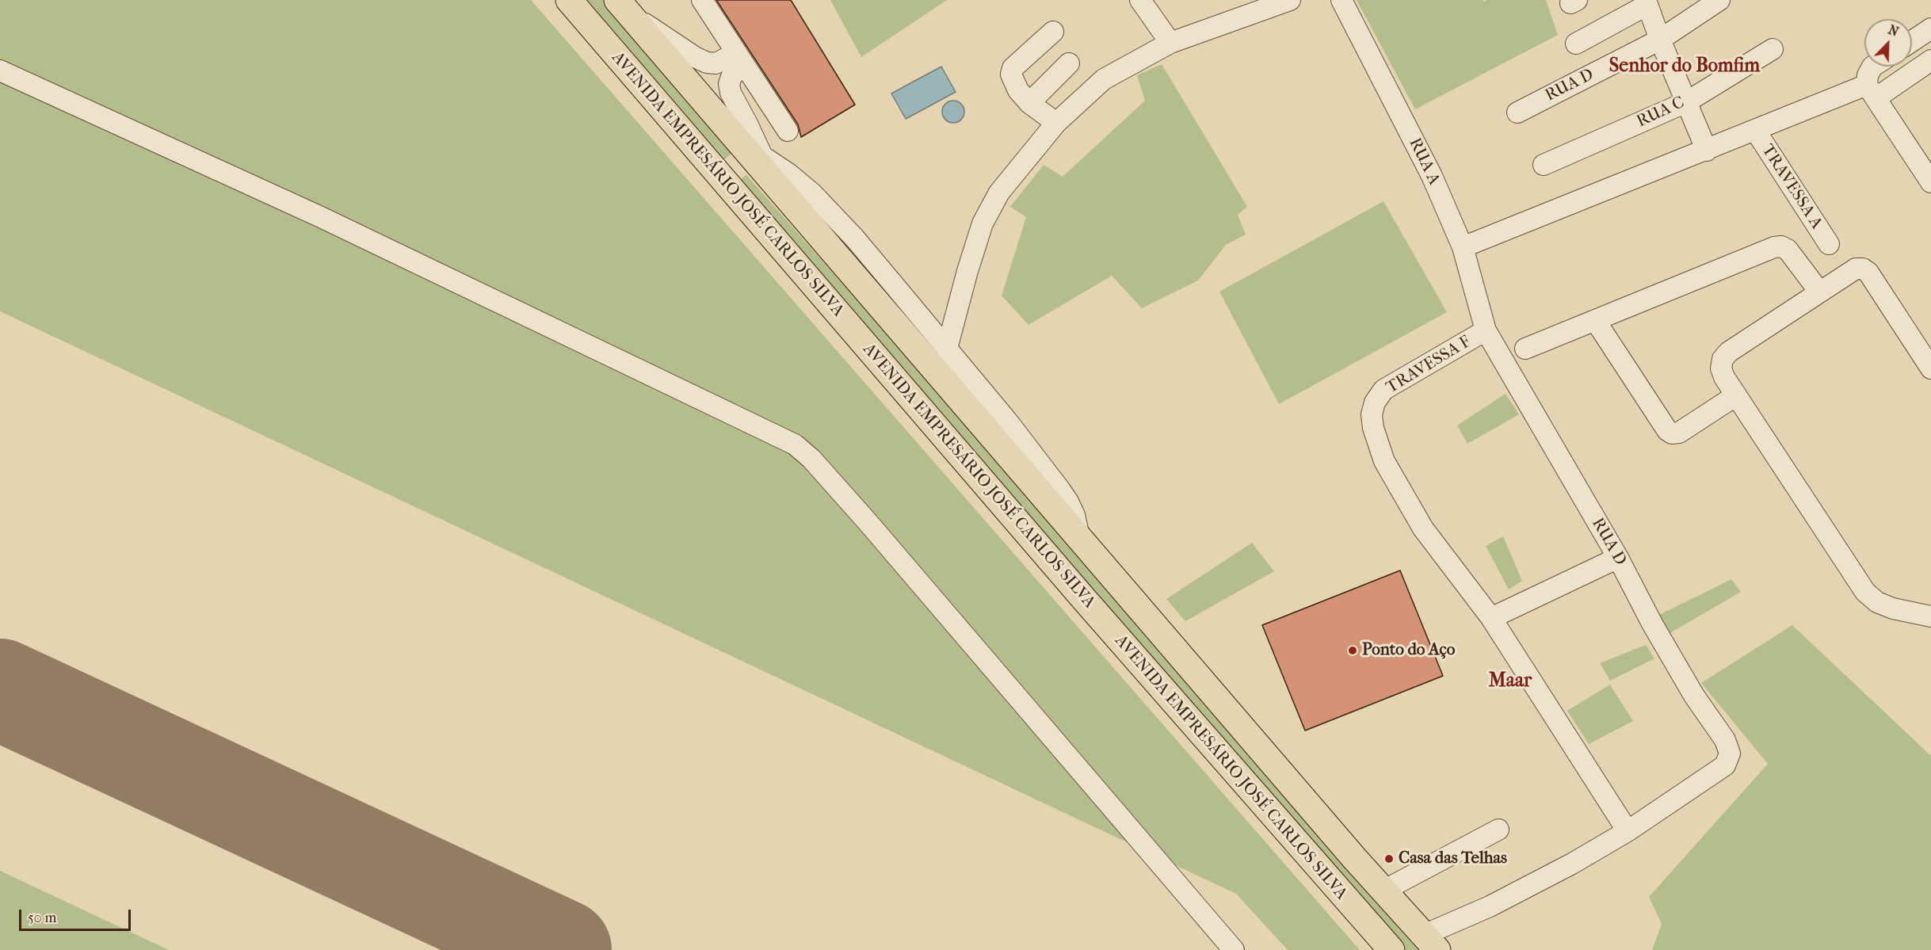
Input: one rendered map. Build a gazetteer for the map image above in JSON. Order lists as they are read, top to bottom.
{
  "streets": {
    "main road": ["AVENIDA EMPRESÁRIO JOSÉ CARLOS SILVA"],
    "street": [
      "RUA D",
      "RUA C",
      "RUA A",
      "TRAVESSA A",
      "TRAVESSA F"
    ]
  },
  "crossings": [
    ["RUA D", "RUA A"],
    ["RUA D", "TRAVESSA F"],
    ["RUA A", "TRAVESSA F"]
  ],
  "districts": ["Senhor do Bomfim", "Maar"],
  "places": ["Ponto do Aço", "Casa das Telhas"],
  "scale_bar": "50 m",
  "north": "top right"
}
